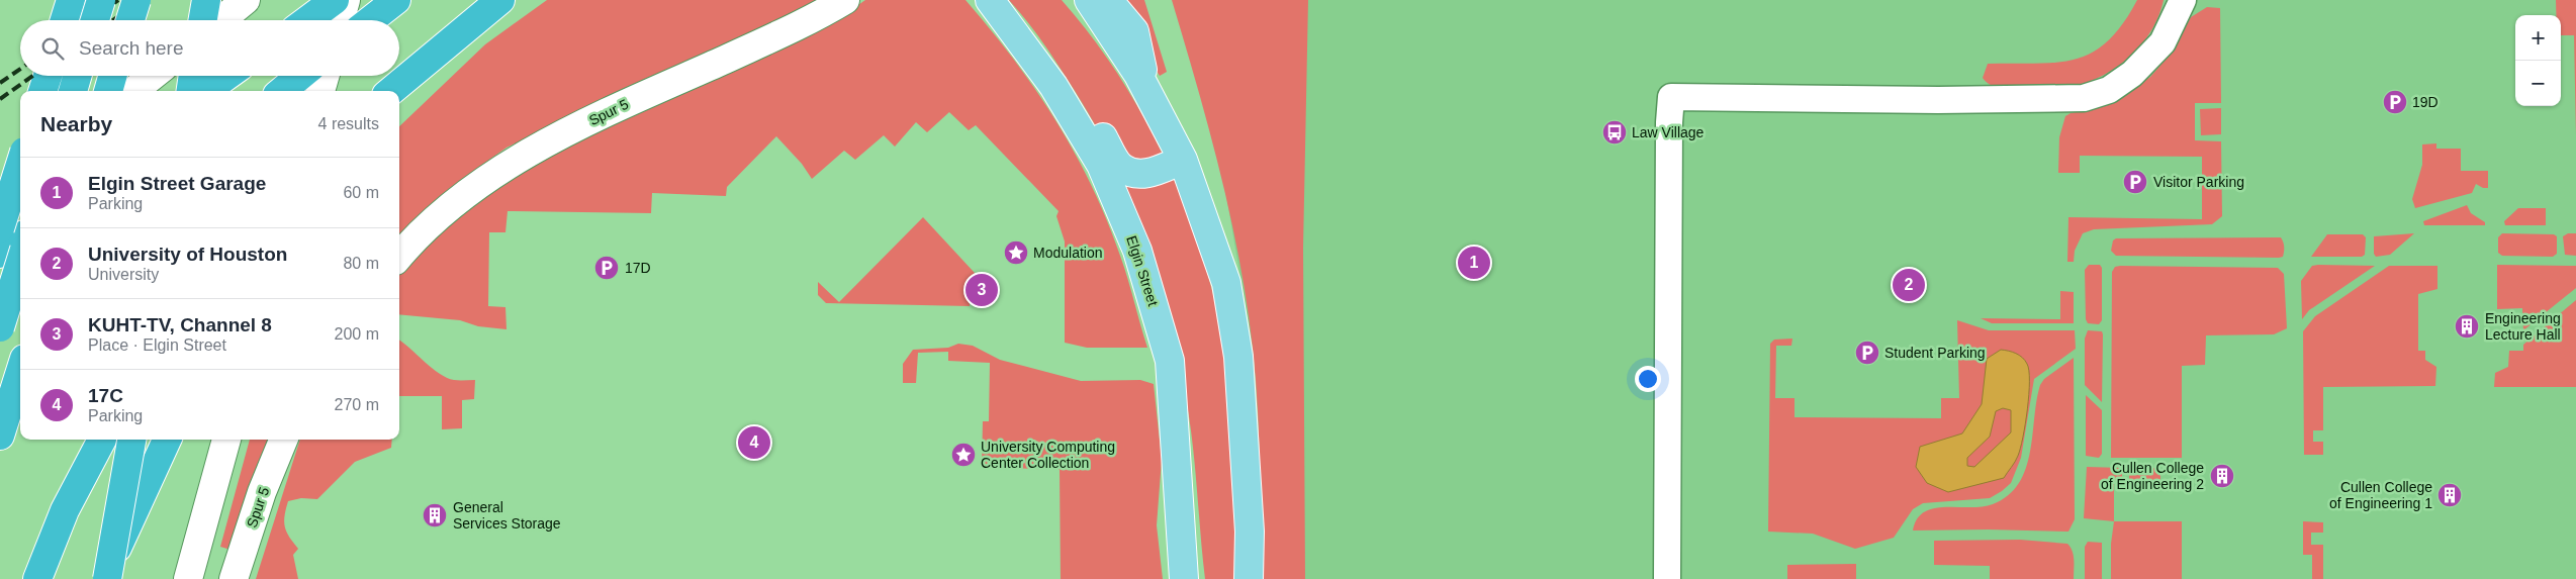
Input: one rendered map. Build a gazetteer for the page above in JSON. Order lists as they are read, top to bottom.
{
  "streets": {
    "main road": ["Spur 5", "Elgin Street"]
  },
  "places": {
    "parking": [
      "19D",
      "Visitor Parking",
      "17D",
      "Student Parking"
    ],
    "bus stop": ["Law Village"],
    "place": ["Modulation", "University Computing Center Collection"],
    "building": [
      "Engineering Lecture Hall",
      "Cullen College of Engineering 2",
      "Cullen College of Engineering 1",
      "General Services Storage"
    ]
  },
  "page": {
    "map_buttons": ["+", "−"],
    "search": "Search here",
    "heading": ["Nearby", "4 results"],
    "list": [
      {
        "mark": "1",
        "name": "Elgin Street Garage",
        "note": "Parking",
        "value": "60 m"
      },
      {
        "mark": "2",
        "name": "University of Houston",
        "note": "University",
        "value": "80 m"
      },
      {
        "mark": "3",
        "name": "KUHT-TV, Channel 8",
        "note": "Place · Elgin Street",
        "value": "200 m"
      },
      {
        "mark": "4",
        "name": "17C",
        "note": "Parking",
        "value": "270 m"
      }
    ],
    "pins": [
      "1",
      "2",
      "3",
      "4"
    ]
  }
}
